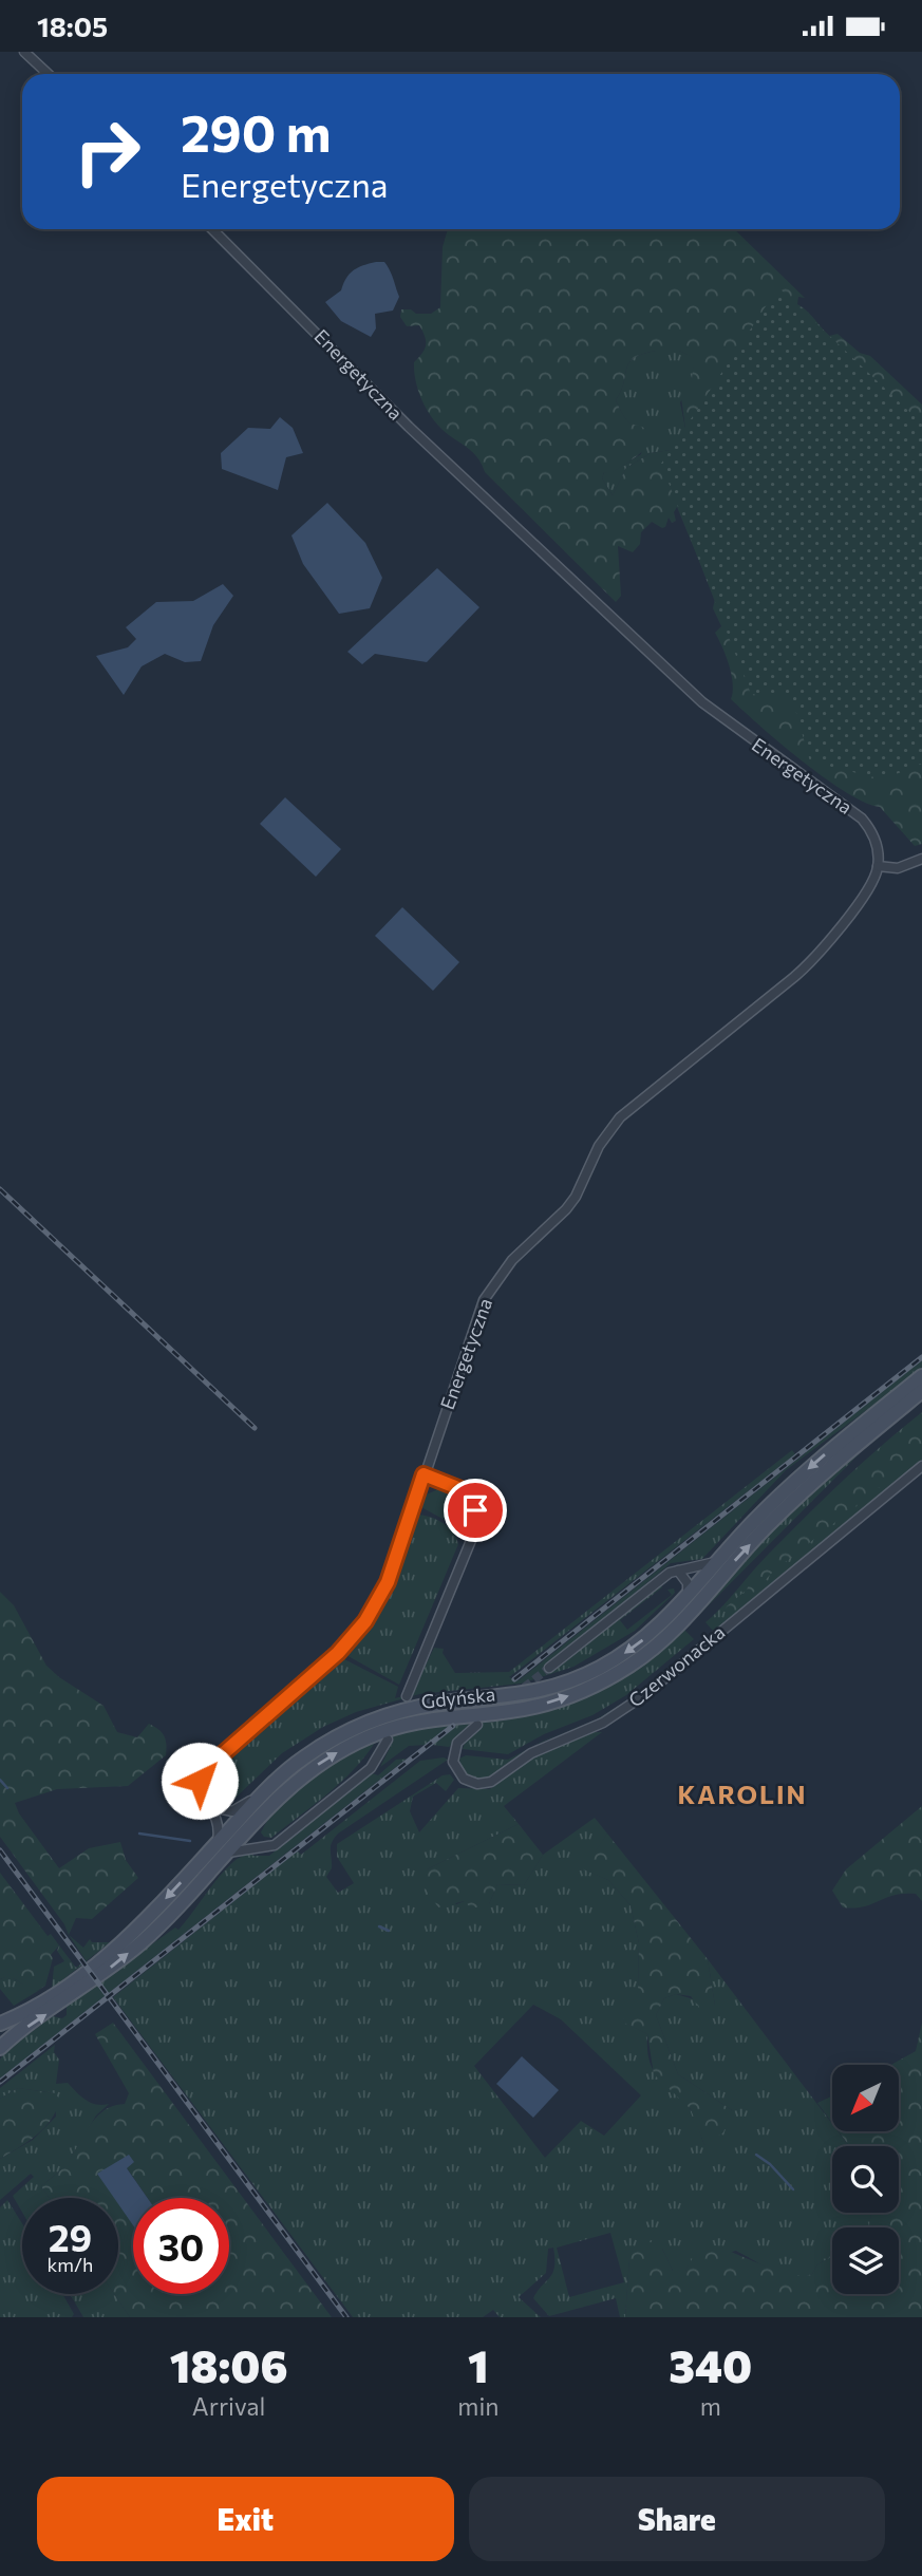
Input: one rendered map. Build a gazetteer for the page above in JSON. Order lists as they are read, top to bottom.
{
  "streets": {
    "main road": ["Gdyńska"],
    "street": ["Energetyczna", "Czerwonacka"]
  },
  "crossings": [
    ["Energetyczna", "Gdyńska"]
  ],
  "districts": ["KAROLIN"],
  "north": "bottom left",
  "page": {
    "status": "18:05",
    "turn": ["290 m", "Energetyczna"],
    "speed": "29 km/h",
    "limit": "30",
    "eta": [
      "18:06",
      "Arrival",
      "1",
      "min",
      "340",
      "m"
    ],
    "buttons": ["Exit", "Share"]
  }
}
